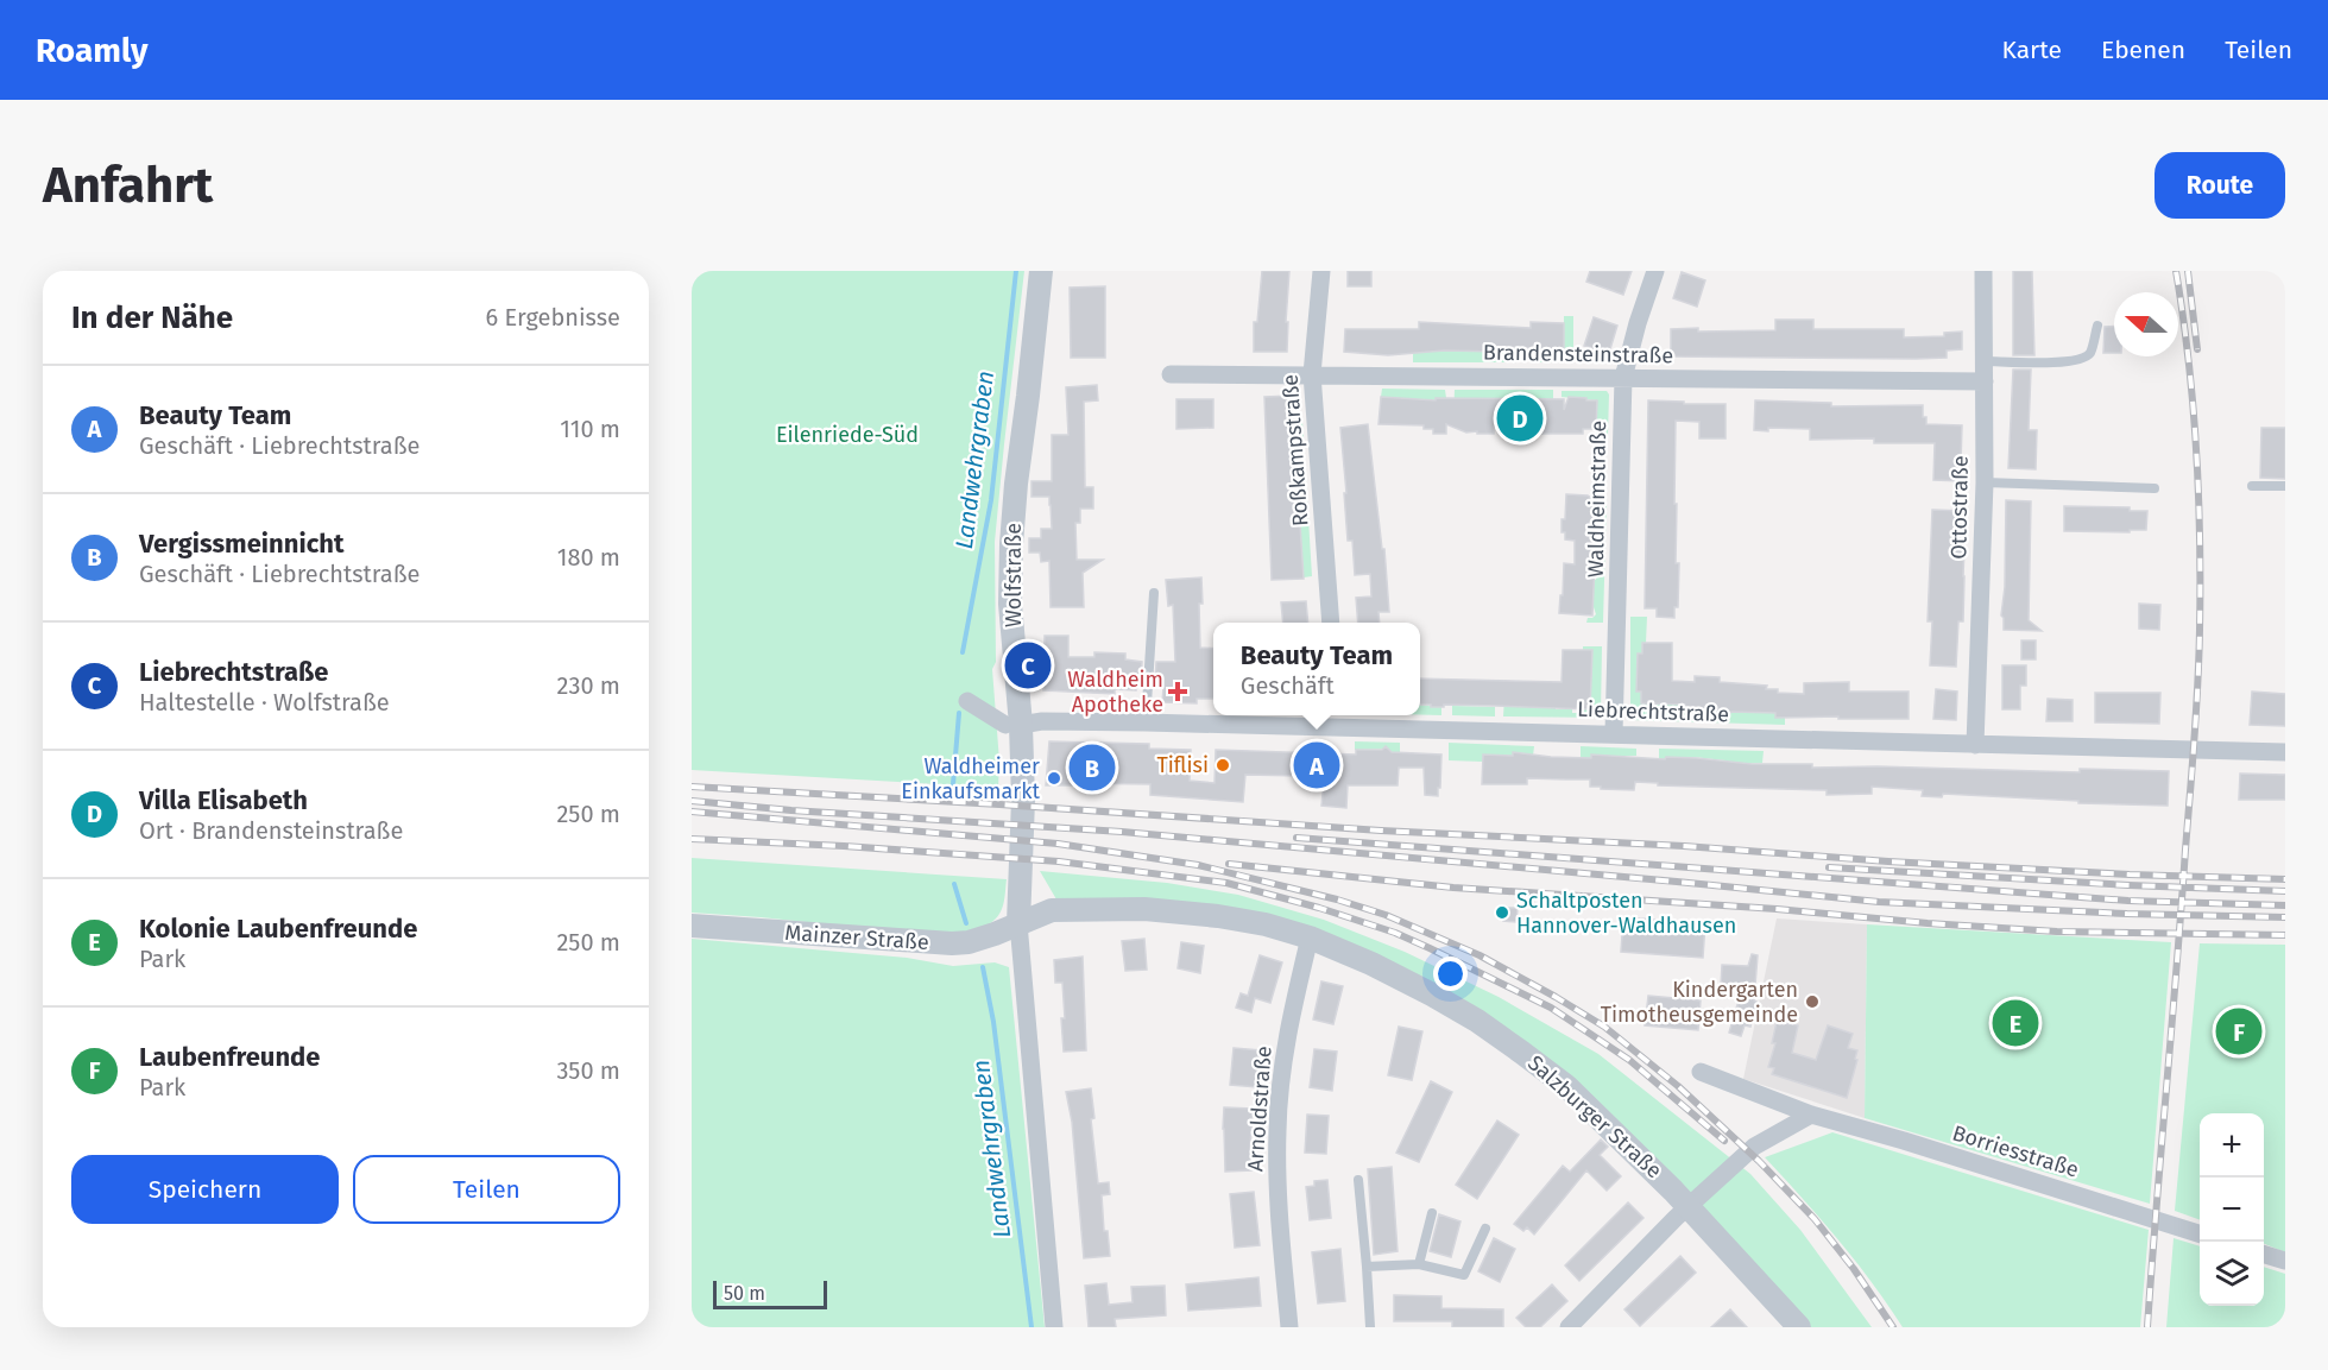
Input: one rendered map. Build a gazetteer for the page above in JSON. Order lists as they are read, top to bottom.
{
  "streets": {
    "street": [
      "Brandensteinstraße",
      "Roßkampstraße",
      "Waldheimstraße",
      "Ottostraße",
      "Wolfstraße",
      "Liebrechtstraße",
      "Mainzer Straße",
      "Arnoldstraße",
      "Salzburger Straße",
      "Borriesstraße"
    ]
  },
  "crossings": [
    ["Brandensteinstraße", "Roßkampstraße"],
    ["Brandensteinstraße", "Waldheimstraße"],
    ["Brandensteinstraße", "Ottostraße"],
    ["Waldheimstraße", "Liebrechtstraße"],
    ["Ottostraße", "Liebrechtstraße"],
    ["Wolfstraße", "Liebrechtstraße"],
    ["Wolfstraße", "Mainzer Straße"],
    ["Wolfstraße", "Salzburger Straße"],
    ["Mainzer Straße", "Salzburger Straße"],
    ["Arnoldstraße", "Salzburger Straße"]
  ],
  "water": ["Landwehrgraben"],
  "parks": ["Eilenriede-Süd"],
  "places": {
    "health": ["Waldheim Apotheke"],
    "other": [
      "Tiflisi",
      "Waldheimer Einkaufsmarkt",
      "Schaltposten Hannover-Waldhausen",
      "Kindergarten Timotheusgemeinde"
    ]
  },
  "scale_bar": "50 m",
  "north": "left",
  "page": {
    "header": "Roamly",
    "nav": ["Karte", "Ebenen", "Teilen"],
    "buttons": [
      "Route",
      ["Speichern", "Teilen"]
    ],
    "title": "Anfahrt",
    "heading": ["In der Nähe", "6 Ergebnisse"],
    "list": [
      {
        "mark": "A",
        "name": "Beauty Team",
        "note": "Geschäft · Liebrechtstraße",
        "value": "110 m"
      },
      {
        "mark": "B",
        "name": "Vergissmeinnicht",
        "note": "Geschäft · Liebrechtstraße",
        "value": "180 m"
      },
      {
        "mark": "C",
        "name": "Liebrechtstraße",
        "note": "Haltestelle · Wolfstraße",
        "value": "230 m"
      },
      {
        "mark": "D",
        "name": "Villa Elisabeth",
        "note": "Ort · Brandensteinstraße",
        "value": "250 m"
      },
      {
        "mark": "E",
        "name": "Kolonie Laubenfreunde",
        "note": "Park",
        "value": "250 m"
      },
      {
        "mark": "F",
        "name": "Laubenfreunde",
        "note": "Park",
        "value": "350 m"
      }
    ],
    "pins": [
      "D",
      "C",
      "A",
      "B",
      "E",
      "F"
    ],
    "popup": ["Beauty Team", "Geschäft"],
    "map_buttons": ["+", "−"],
    "scale": "50 m"
  }
}
